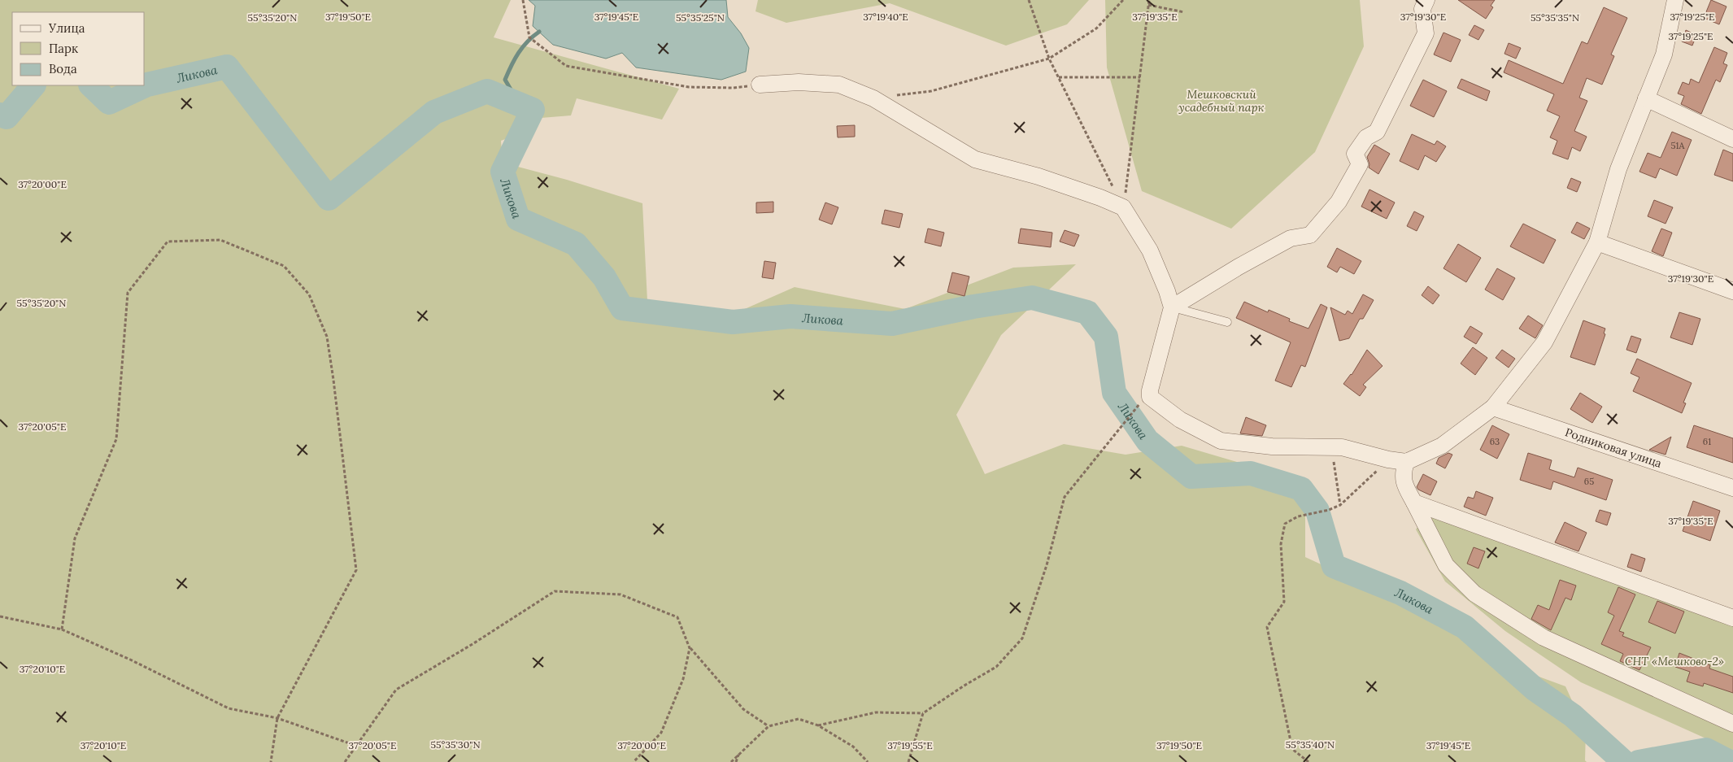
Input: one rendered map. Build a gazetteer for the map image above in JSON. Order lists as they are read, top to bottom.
{
  "streets": {
    "street": ["Родниковая улица"]
  },
  "water": ["Ликова"],
  "parks": ["Мешковский усадебный парк", "СНТ «Мешково-2»"],
  "house_numbers": [
    "51А",
    "63",
    "61",
    "65"
  ],
  "legend": ["Улица", "Парк", "Вода"],
  "coordinates": [
    "37°19'25\"E",
    "37°19'50\"E",
    "37°19'35\"E",
    "37°19'45\"E",
    "37°19'40\"E",
    "37°19'30\"E",
    "55°35'25\"N",
    "55°35'20\"N",
    "55°35'35\"N",
    "37°20'00\"E",
    "37°20'05\"E",
    "37°20'10\"E",
    "55°35'30\"N",
    "55°35'40\"N",
    "37°19'55\"E"
  ]
}
